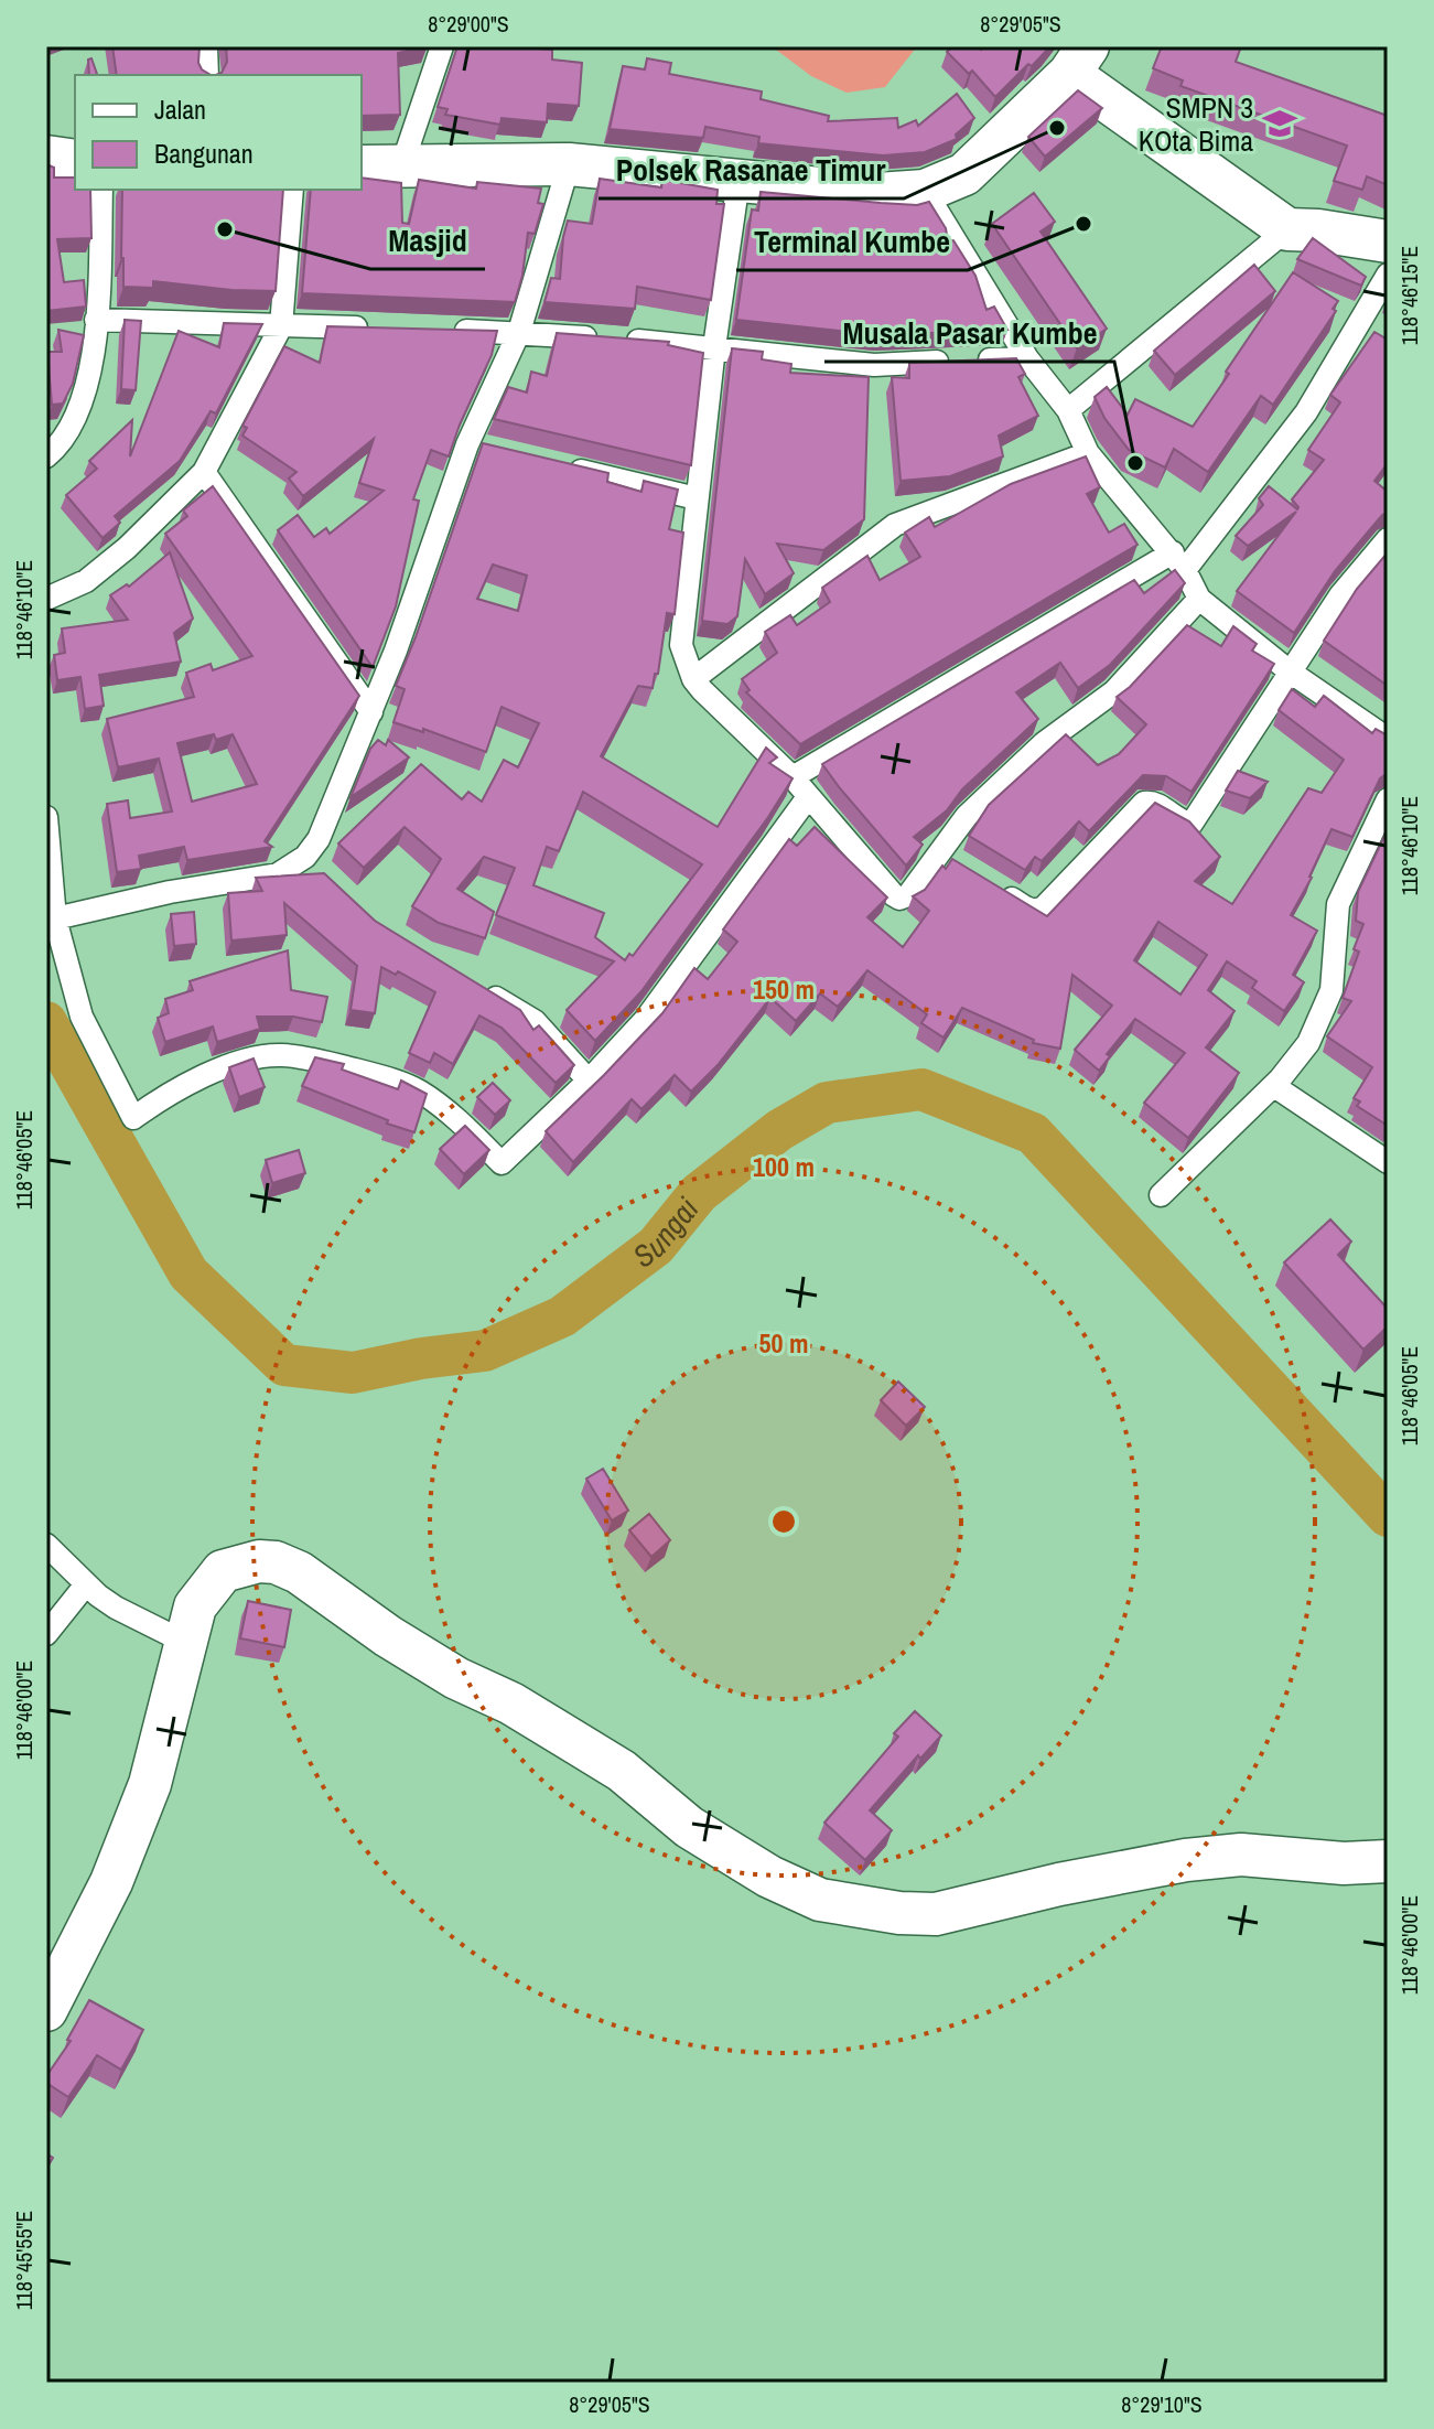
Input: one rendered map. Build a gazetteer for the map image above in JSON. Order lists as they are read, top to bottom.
{
  "water": ["Sungai"],
  "places": {
    "school or university": ["SMPN 3 KOta Bima"],
    "other": [
      "Polsek Rasanae Timur",
      "Terminal Kumbe",
      "Masjid",
      "Musala Pasar Kumbe"
    ]
  },
  "legend": ["Jalan", "Bangunan"],
  "coordinates": [
    "8°29'00\"S",
    "8°29'05\"S",
    "118°46'15\"E",
    "118°46'10\"E",
    "118°46'05\"E",
    "118°46'00\"E",
    "118°45'55\"E",
    "8°29'10\"S"
  ],
  "rings": ["150 m", "100 m", "50 m"]
}
